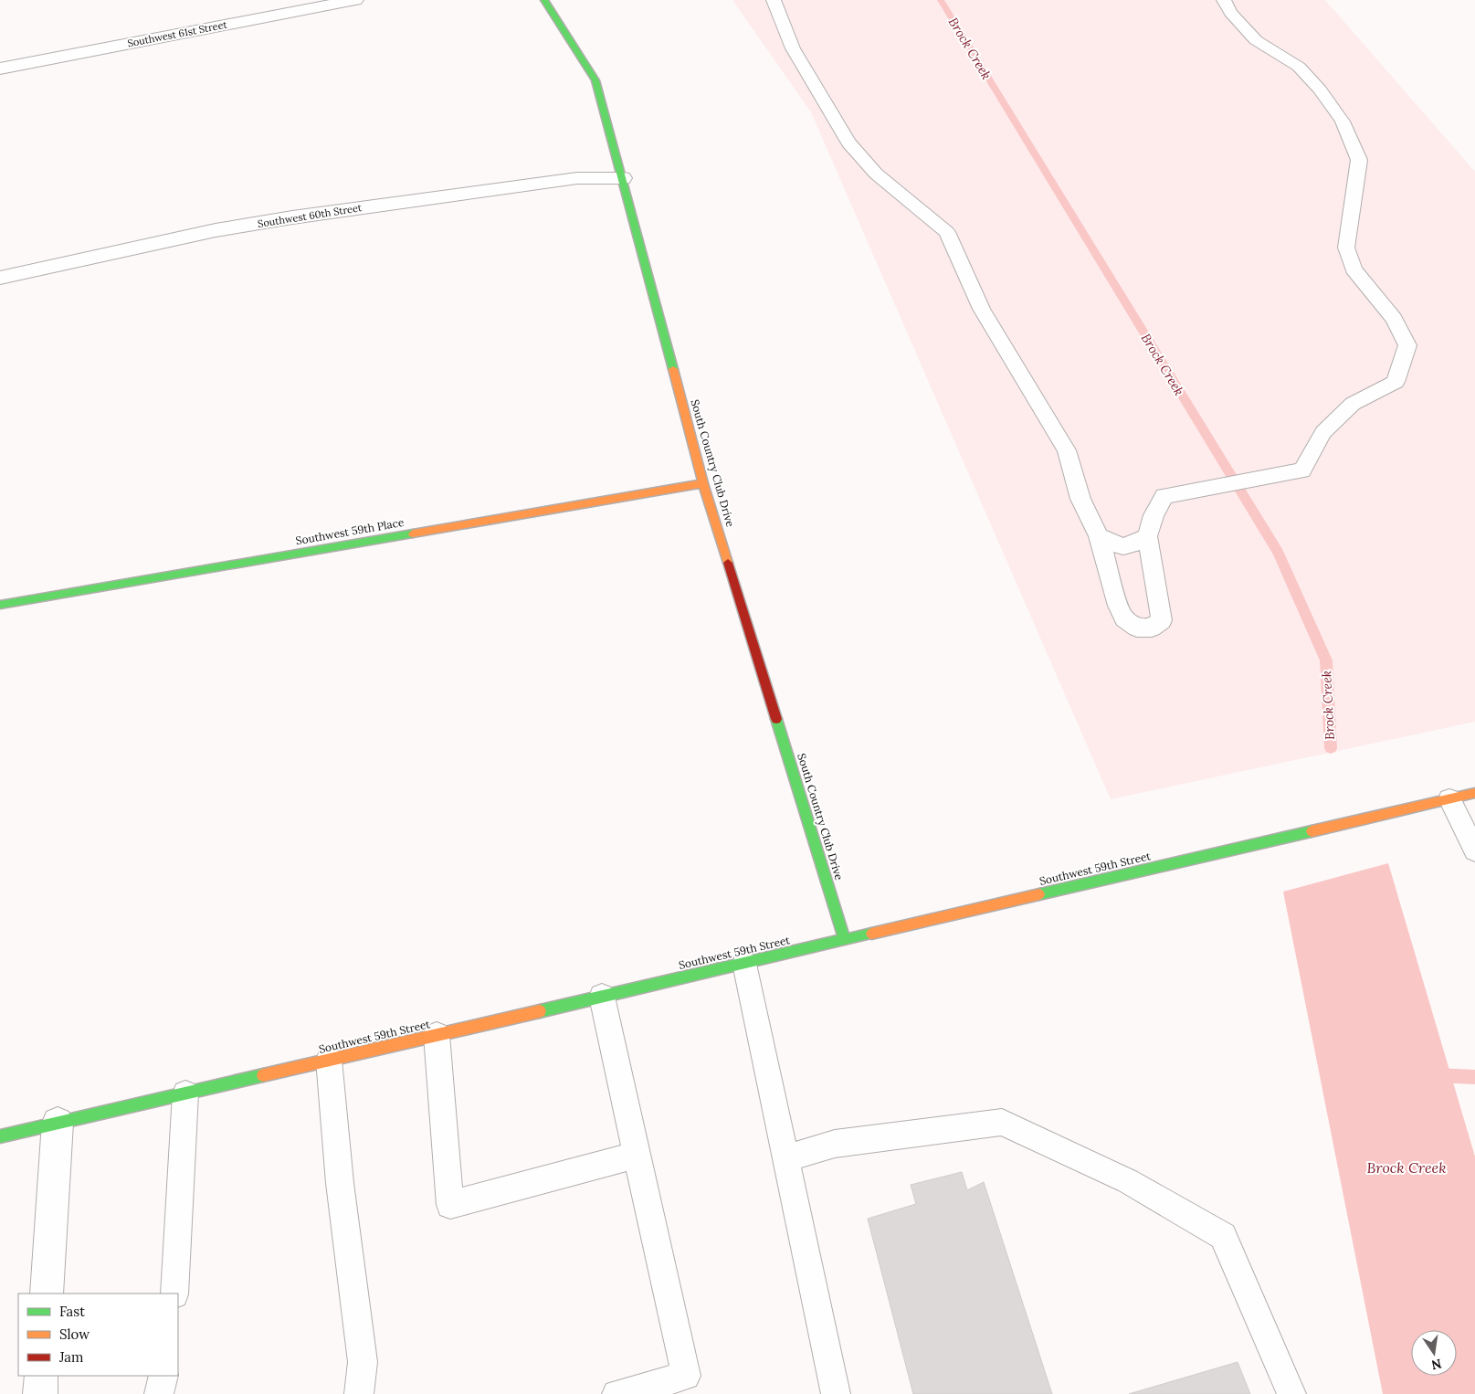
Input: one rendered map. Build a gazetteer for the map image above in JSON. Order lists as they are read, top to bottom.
{
  "streets": {
    "street": [
      "Southwest 61st Street",
      "Southwest 60th Street",
      "South Country Club Drive",
      "Southwest 59th Place",
      "Southwest 59th Street"
    ]
  },
  "crossings": [
    ["Southwest 60th Street", "South Country Club Drive"],
    ["South Country Club Drive", "Southwest 59th Place"],
    ["South Country Club Drive", "Southwest 59th Street"]
  ],
  "water": ["Brock Creek"],
  "legend": ["Fast", "Slow", "Jam"],
  "north": "bottom"
}
